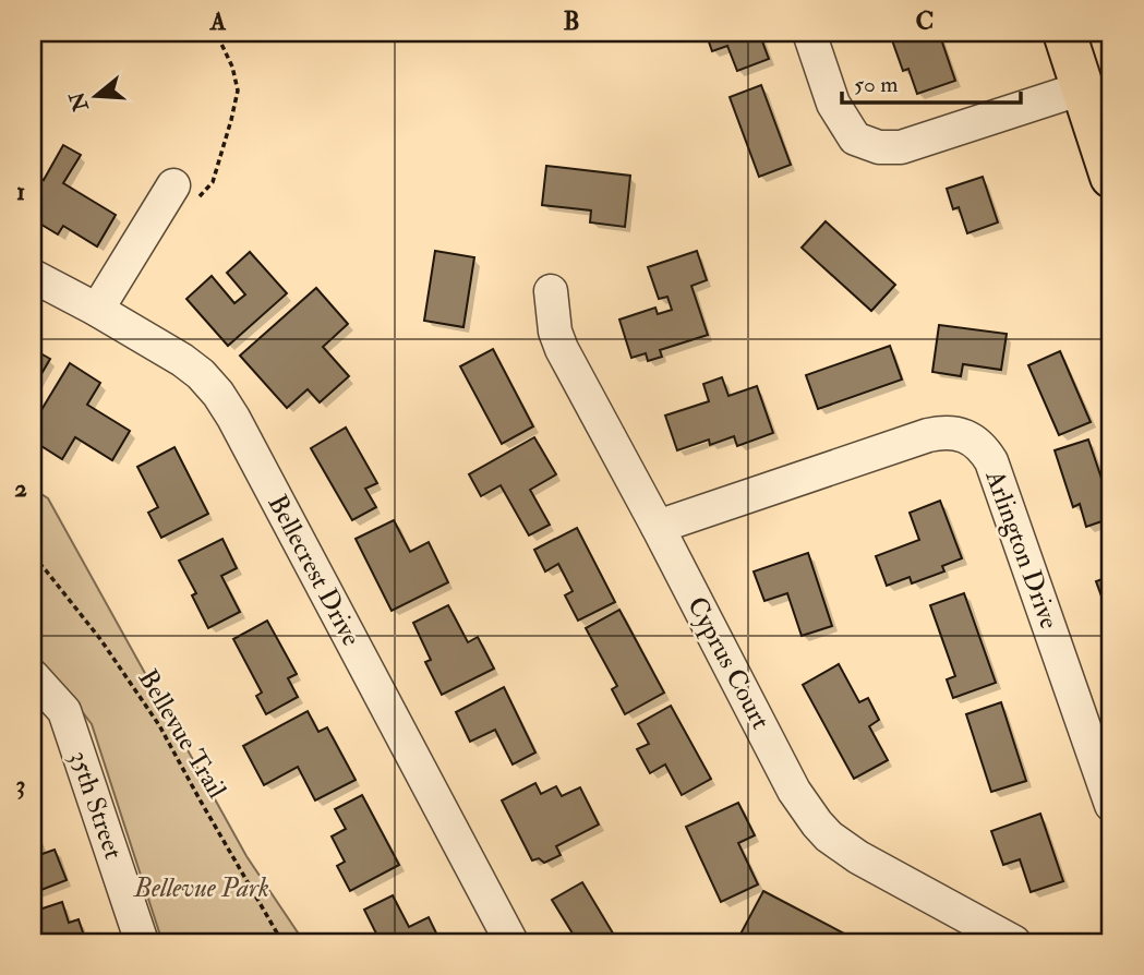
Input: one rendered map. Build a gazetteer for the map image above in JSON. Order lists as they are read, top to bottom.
{
  "streets": {
    "street": [
      "Arlington Drive",
      "Bellecrest Drive",
      "Cyprus Court",
      "35th Street"
    ],
    "path": ["Bellevue Trail"]
  },
  "crossings": [
    ["Arlington Drive", "Cyprus Court"]
  ],
  "parks": ["Bellevue Park"],
  "scale_bar": "50 m",
  "north": "left",
  "grid": {
    "columns": ["A", "B", "C"],
    "rows": ["1", "2", "3"]
  }
}
